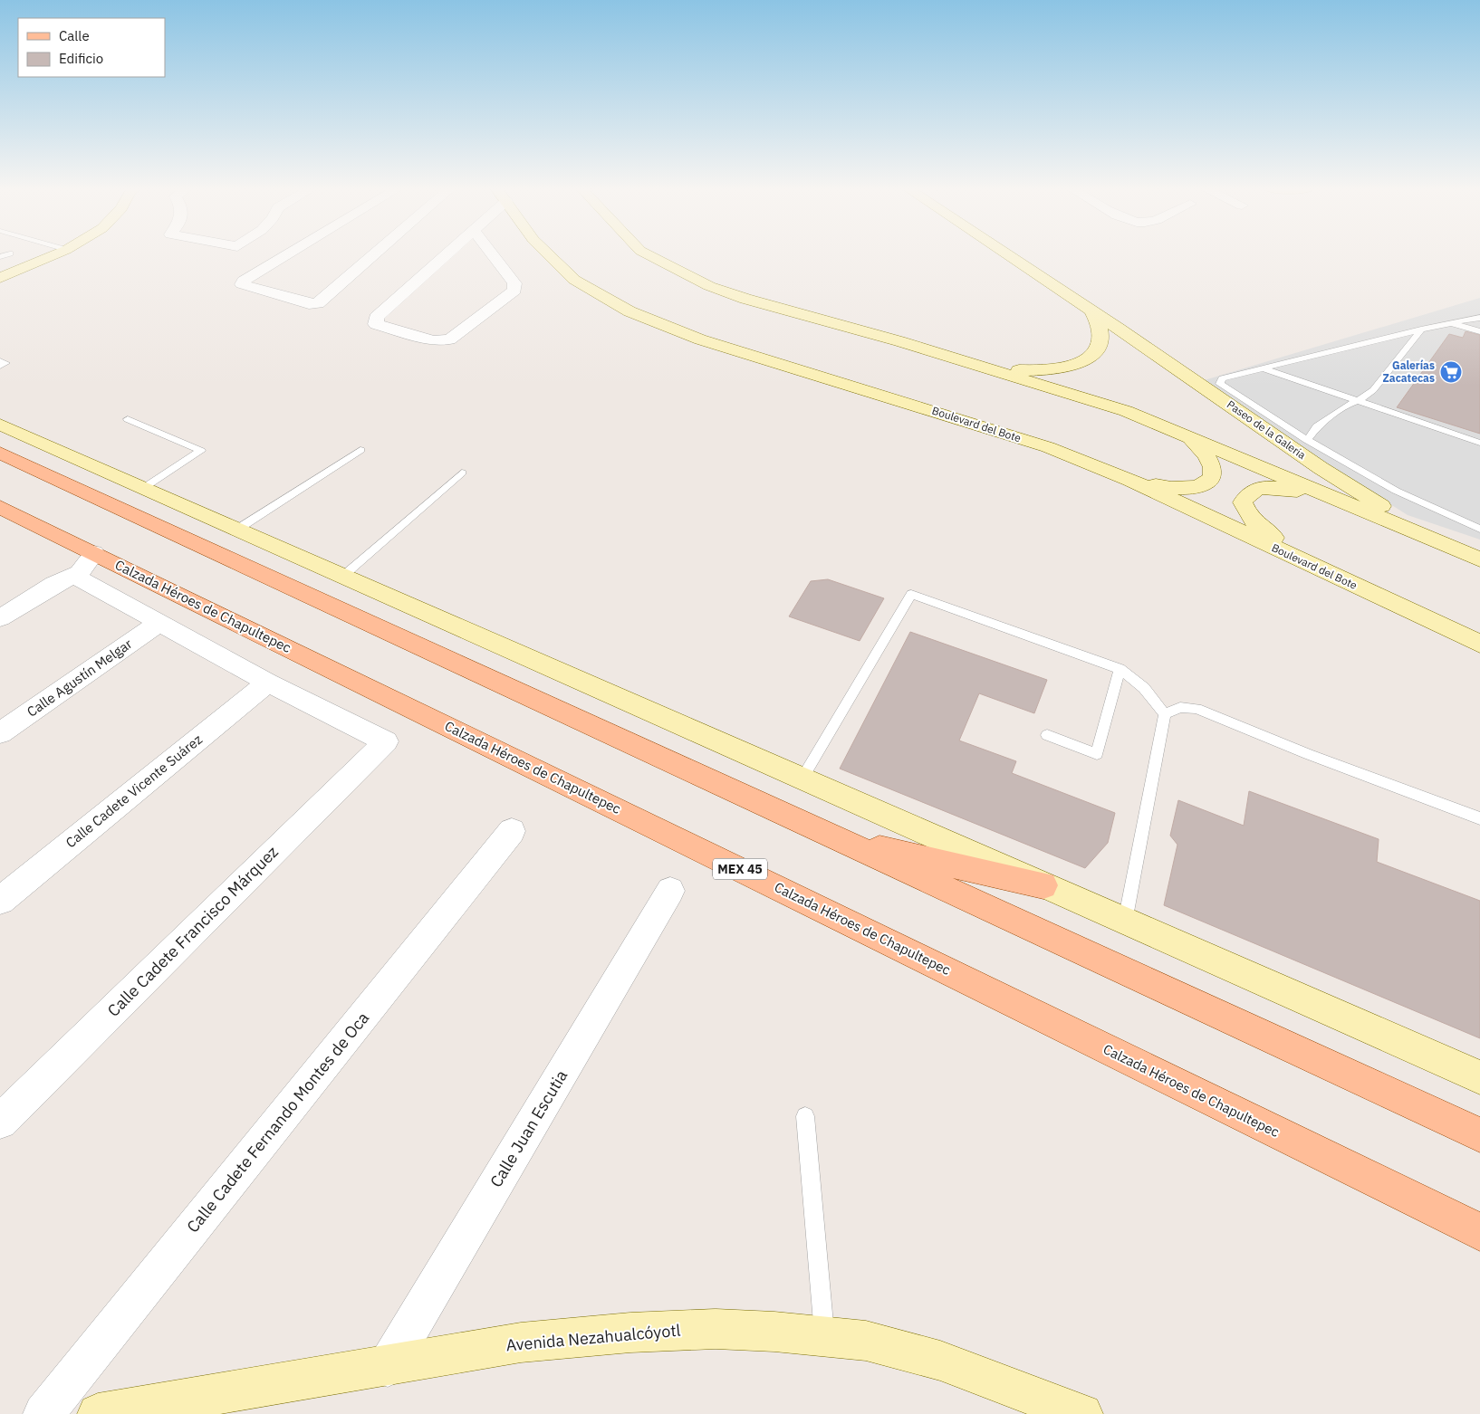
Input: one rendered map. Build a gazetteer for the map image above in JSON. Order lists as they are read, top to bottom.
{
  "streets": {
    "main road": [
      "Boulevard del Bote",
      "Paseo de la Galeria",
      "Calzada Héroes de Chapultepec",
      "MEX 45",
      "Avenida Nezahualcóyotl"
    ],
    "street": [
      "Calle Agustín Melgar",
      "Calle Cadete Vicente Suárez",
      "Calle Cadete Francisco Márquez",
      "Calle Cadete Fernando Montes de Oca",
      "Calle Juan Escutia"
    ]
  },
  "crossings": [
    ["Calle Cadete Vicente Suárez", "Calle Cadete Francisco Márquez"],
    ["Calle Juan Escutia", "Avenida Nezahualcóyotl"]
  ],
  "places": {
    "supermarket": ["Galerías Zacatecas"]
  },
  "legend": ["Calle", "Edificio"]
}
